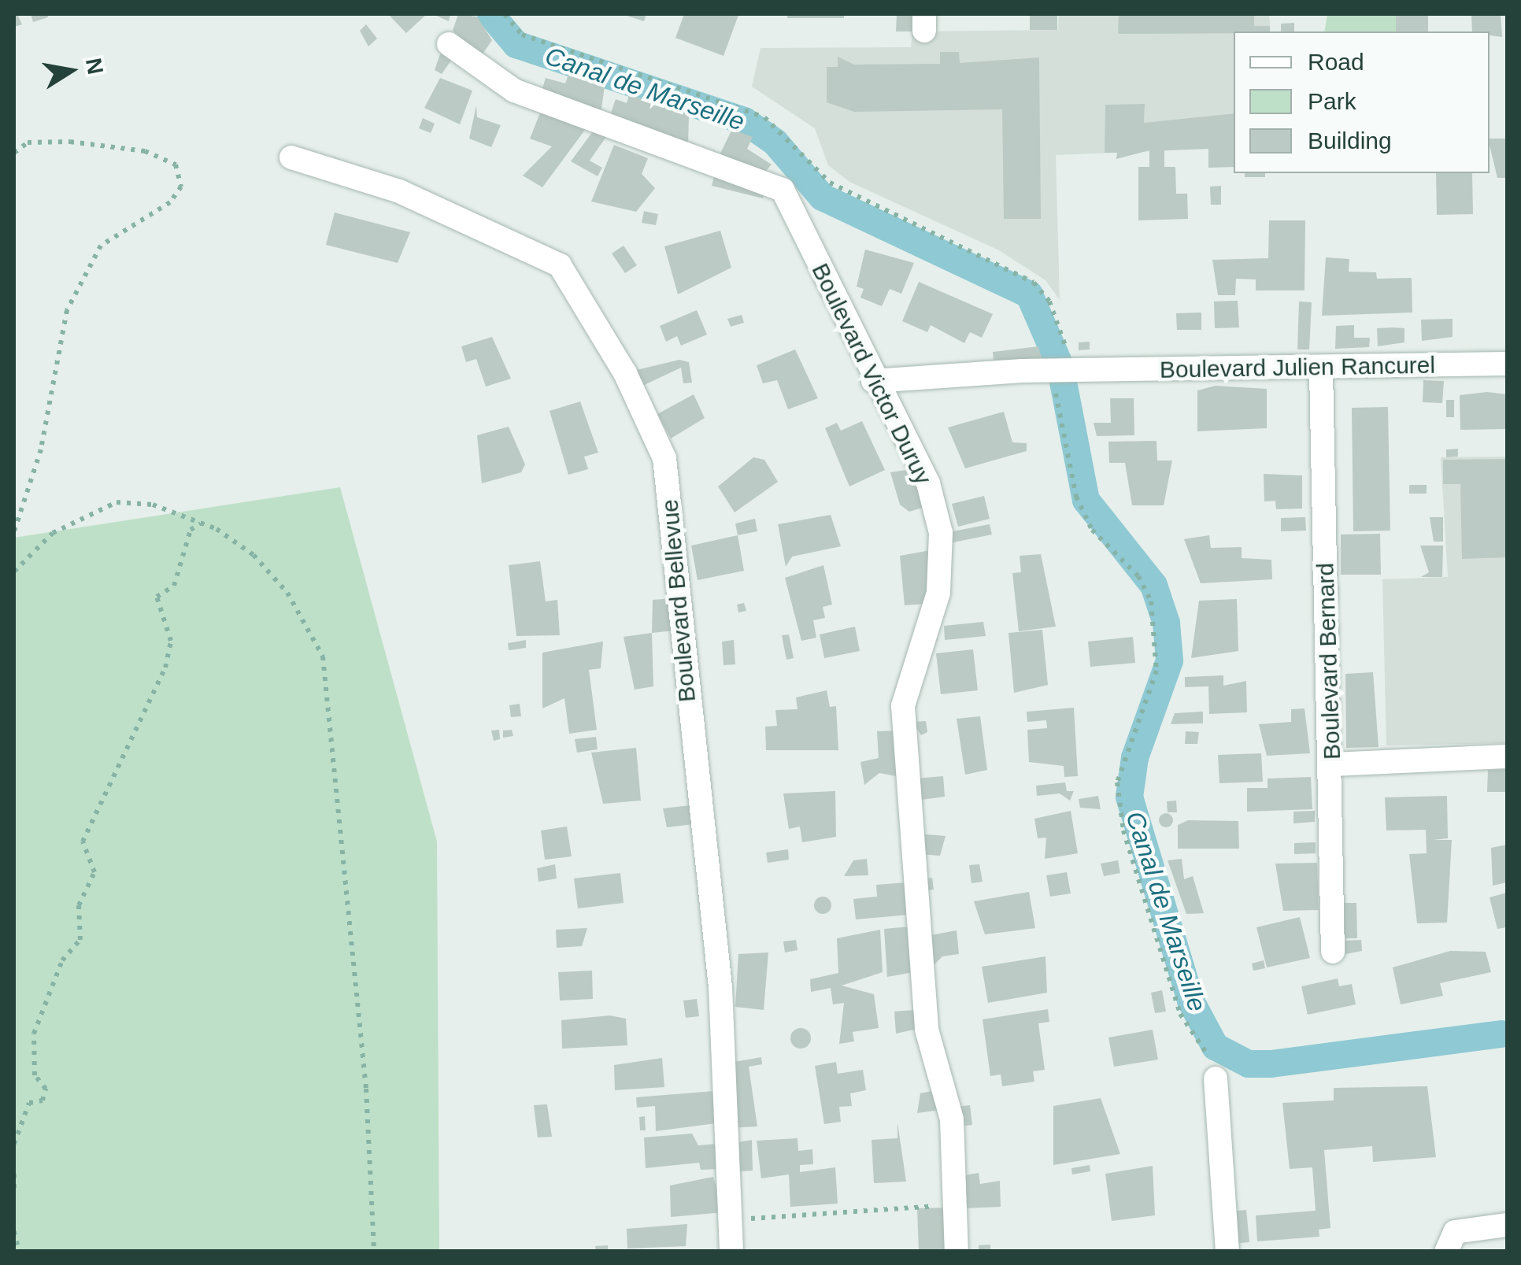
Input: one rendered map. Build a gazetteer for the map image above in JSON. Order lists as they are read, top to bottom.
{
  "streets": {
    "street": [
      "Boulevard Julien Rancurel",
      "Boulevard Victor Duruy",
      "Boulevard Bellevue",
      "Boulevard Bernard"
    ]
  },
  "crossings": [
    ["Boulevard Julien Rancurel", "Boulevard Victor Duruy"],
    ["Boulevard Julien Rancurel", "Boulevard Bernard"]
  ],
  "water": ["Canal de Marseille"],
  "legend": ["Road", "Park", "Building"],
  "north": "right"
}
